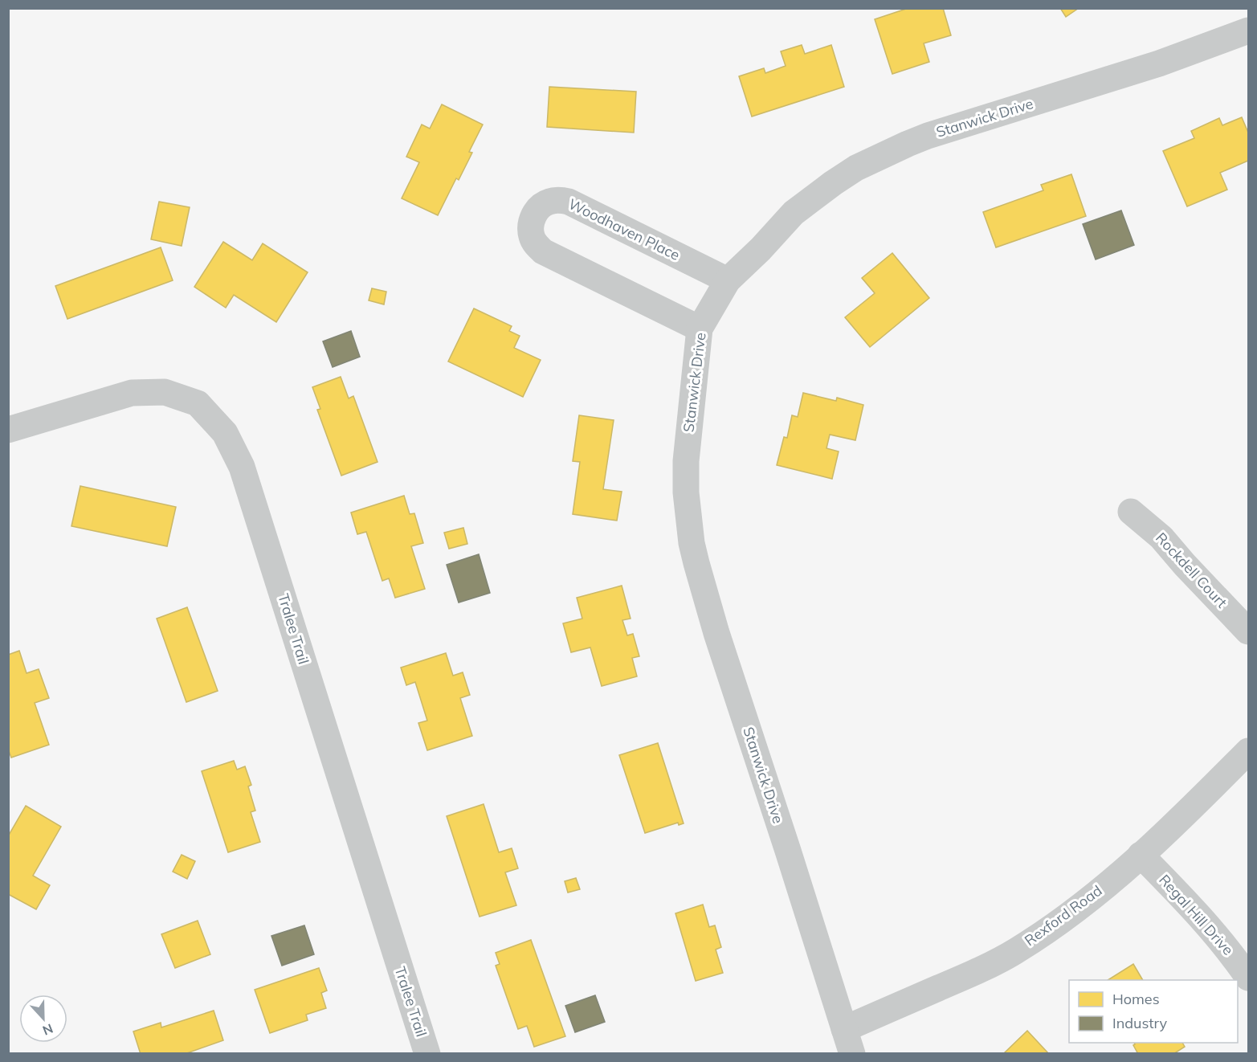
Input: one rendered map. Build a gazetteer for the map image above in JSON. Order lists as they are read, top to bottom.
{
  "streets": {
    "street": [
      "Stanwick Drive",
      "Woodhaven Place",
      "Rockdell Court",
      "Tralee Trail",
      "Regal Hill Drive",
      "Rexford Road"
    ]
  },
  "crossings": [
    ["Stanwick Drive", "Woodhaven Place"],
    ["Stanwick Drive", "Rexford Road"],
    ["Regal Hill Drive", "Rexford Road"]
  ],
  "legend": ["Homes", "Industry"],
  "north": "bottom"
}
